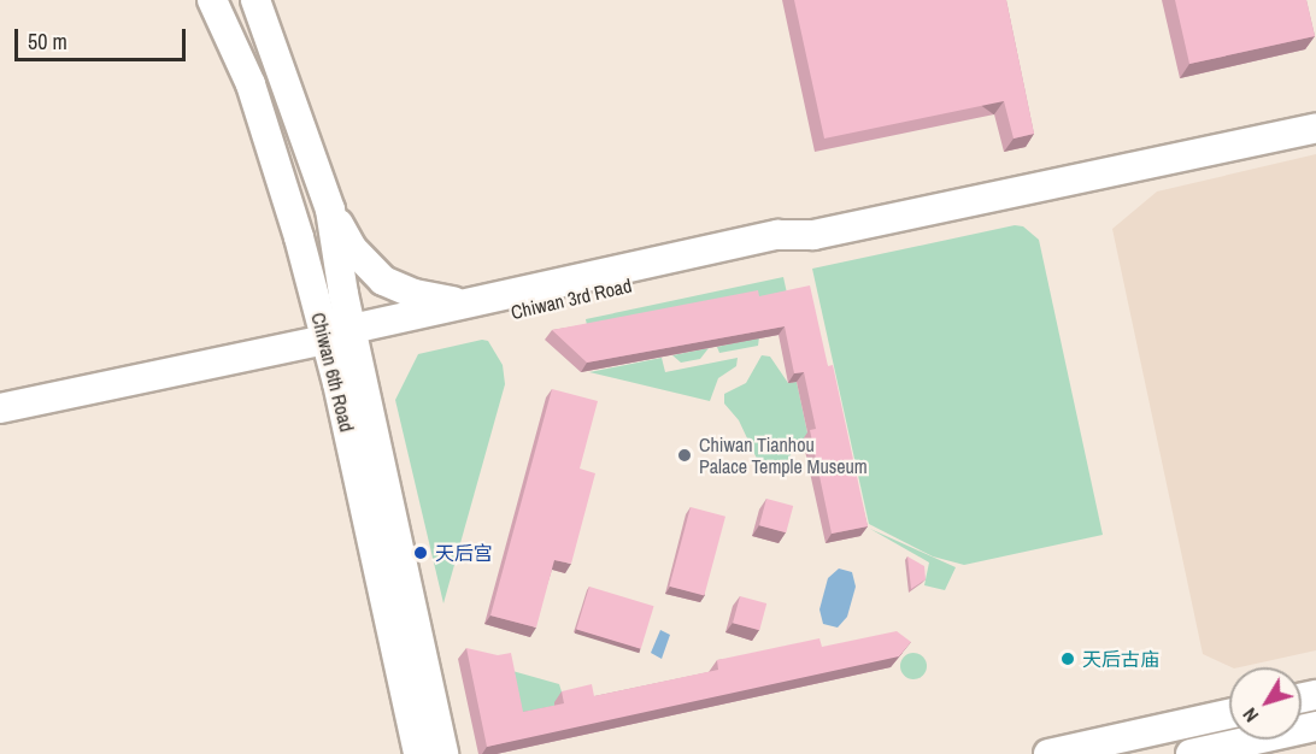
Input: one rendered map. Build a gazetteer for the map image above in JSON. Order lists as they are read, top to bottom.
{
  "streets": {
    "street": ["Chiwan 3rd Road", "Chiwan 6th Road"]
  },
  "crossings": [
    ["Chiwan 3rd Road", "Chiwan 6th Road"]
  ],
  "places": ["Chiwan Tianhou Palace Temple Museum", "天后宫", "天后古庙"],
  "scale_bar": "50 m",
  "north": "bottom left"
}
